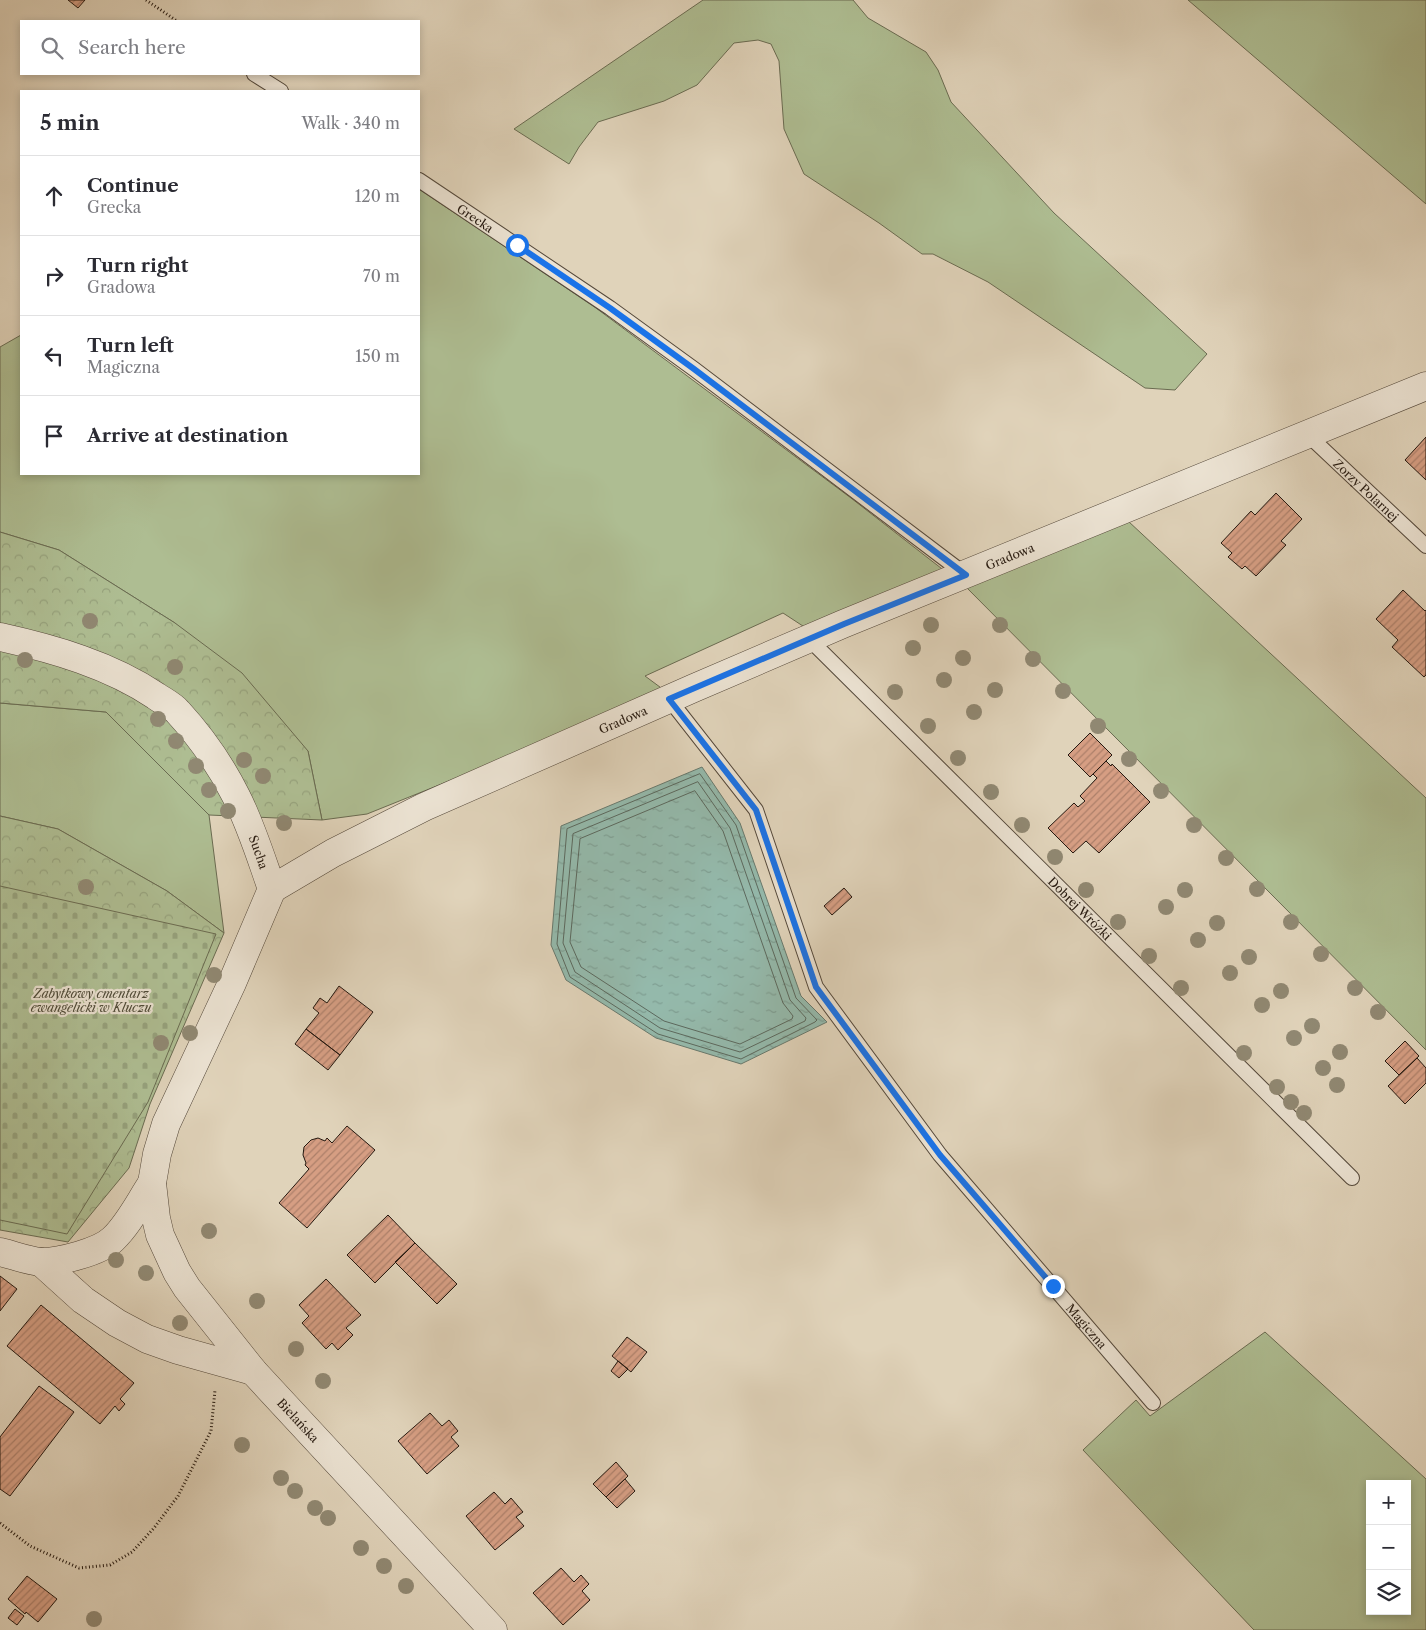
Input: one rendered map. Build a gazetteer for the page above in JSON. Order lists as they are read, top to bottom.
{
  "streets": {
    "street": ["Gradowa", "Sucha", "Bielańska"],
    "lane": [
      "Grecka",
      "Zorzy Polarnej",
      "Dobrej Wróżki",
      "Magiczna"
    ]
  },
  "crossings": [
    ["Grecka", "Gradowa"],
    ["Zorzy Polarnej", "Gradowa"],
    ["Gradowa", "Sucha"],
    ["Gradowa", "Dobrej Wróżki"],
    ["Gradowa", "Magiczna"]
  ],
  "parks": ["Zabytkowy cmentarz ewangelicki w Kluczu"],
  "page": {
    "search": "Search here",
    "heading": ["5 min", "Walk · 340 m"],
    "list": [
      ["Continue", "Grecka", "120 m"],
      ["Turn right", "Gradowa", "70 m"],
      ["Turn left", "Magiczna", "150 m"],
      "Arrive at destination"
    ],
    "map_buttons": ["+", "−"]
  }
}
